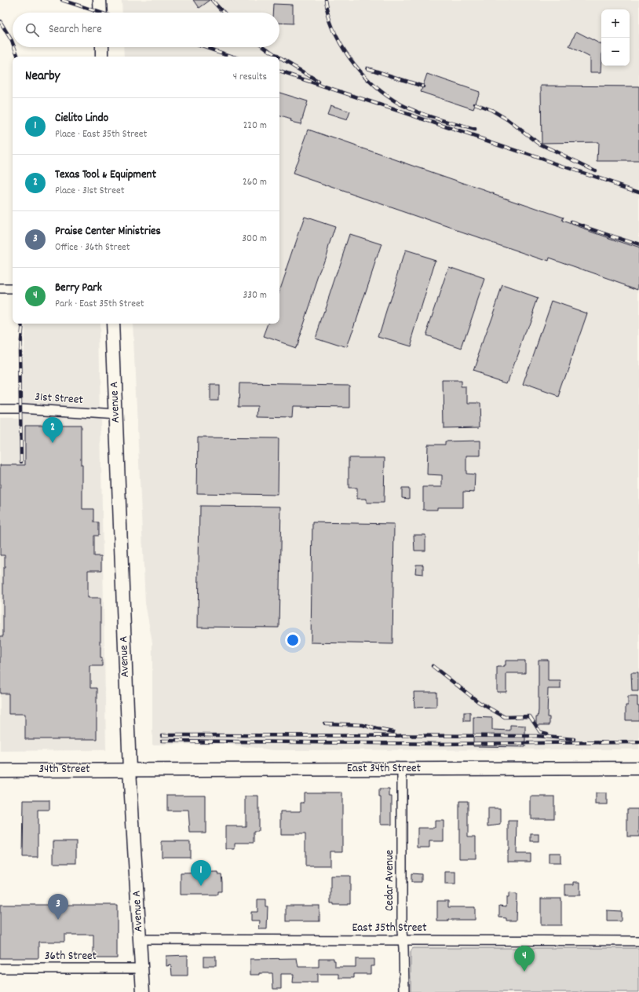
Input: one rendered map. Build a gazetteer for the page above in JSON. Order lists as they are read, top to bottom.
{
  "streets": {
    "main road": ["Avenue A", "East 34th Street", "34th Street"],
    "street": [
      "31st Street",
      "Cedar Avenue",
      "East 35th Street",
      "36th Street"
    ]
  },
  "crossings": [
    ["31st Street", "Avenue A"],
    ["Avenue A", "East 34th Street"],
    ["Avenue A", "34th Street"],
    ["Avenue A", "East 35th Street"],
    ["Avenue A", "36th Street"],
    ["East 34th Street", "34th Street"],
    ["East 34th Street", "Cedar Avenue"],
    ["Cedar Avenue", "East 35th Street"]
  ],
  "page": {
    "map_buttons": ["+", "−"],
    "search": "Search here",
    "heading": ["Nearby", "4 results"],
    "list": [
      {
        "mark": "1",
        "name": "Cielito Lindo",
        "note": "Place · East 35th Street",
        "value": "220 m"
      },
      {
        "mark": "2",
        "name": "Texas Tool & Equipment",
        "note": "Place · 31st Street",
        "value": "260 m"
      },
      {
        "mark": "3",
        "name": "Praise Center Ministries",
        "note": "Office · 36th Street",
        "value": "300 m"
      },
      {
        "mark": "4",
        "name": "Berry Park",
        "note": "Park · East 35th Street",
        "value": "330 m"
      }
    ],
    "pins": [
      "2",
      "1",
      "3",
      "4"
    ]
  }
}
